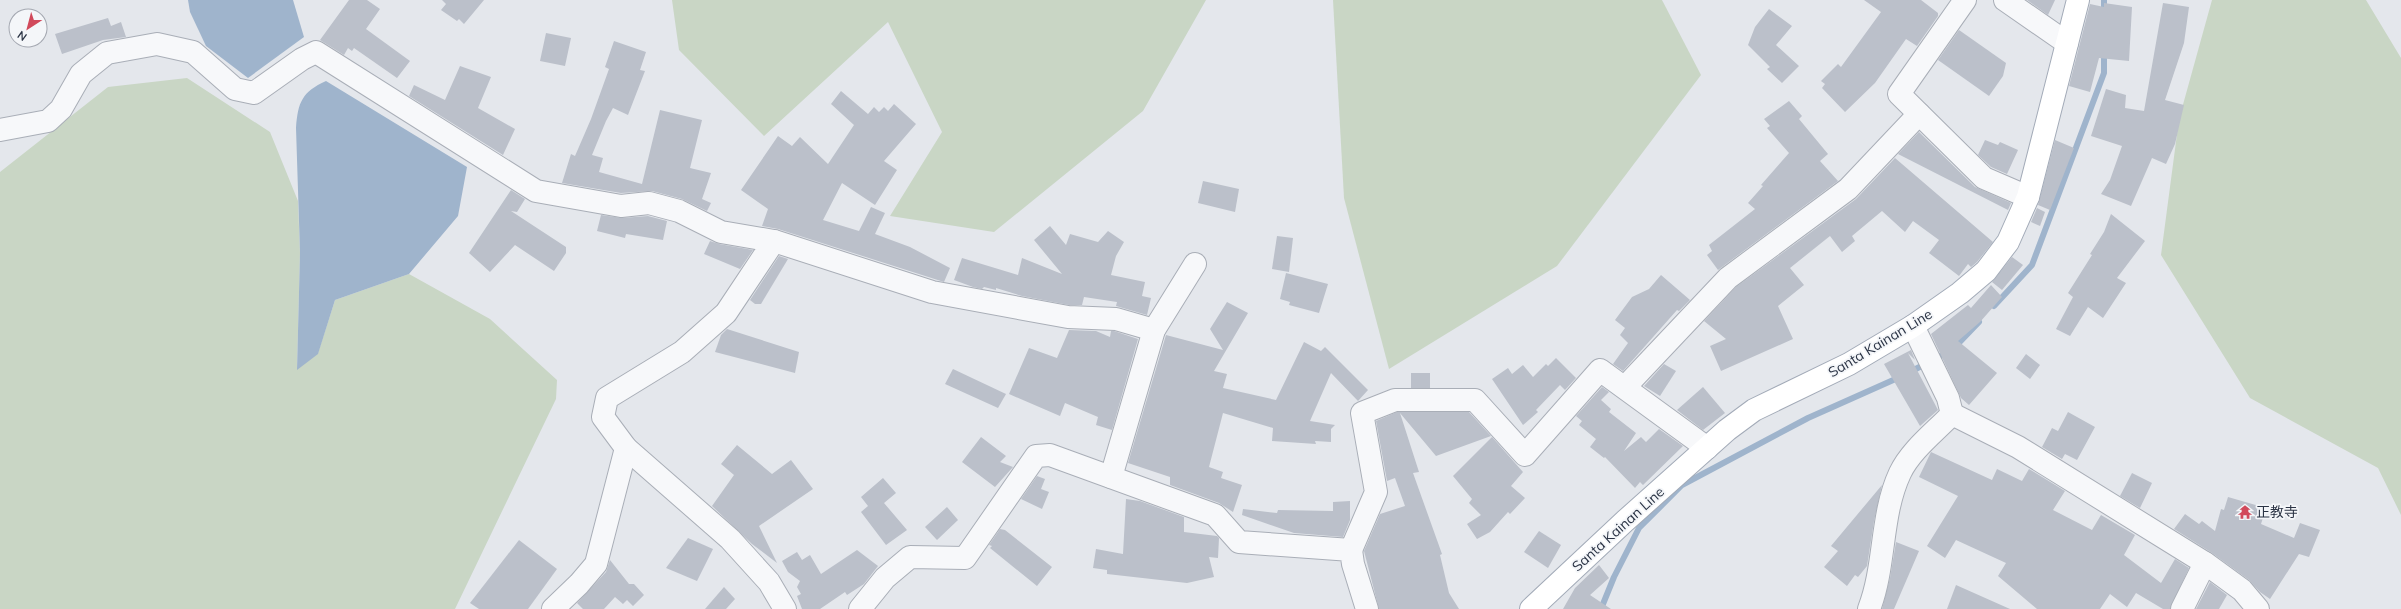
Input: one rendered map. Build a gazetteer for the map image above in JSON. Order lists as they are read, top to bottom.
{
  "streets": {
    "main road": ["Santa Kainan Line"]
  },
  "places": {
    "temple": ["正教寺"]
  },
  "north": "bottom left"
}
